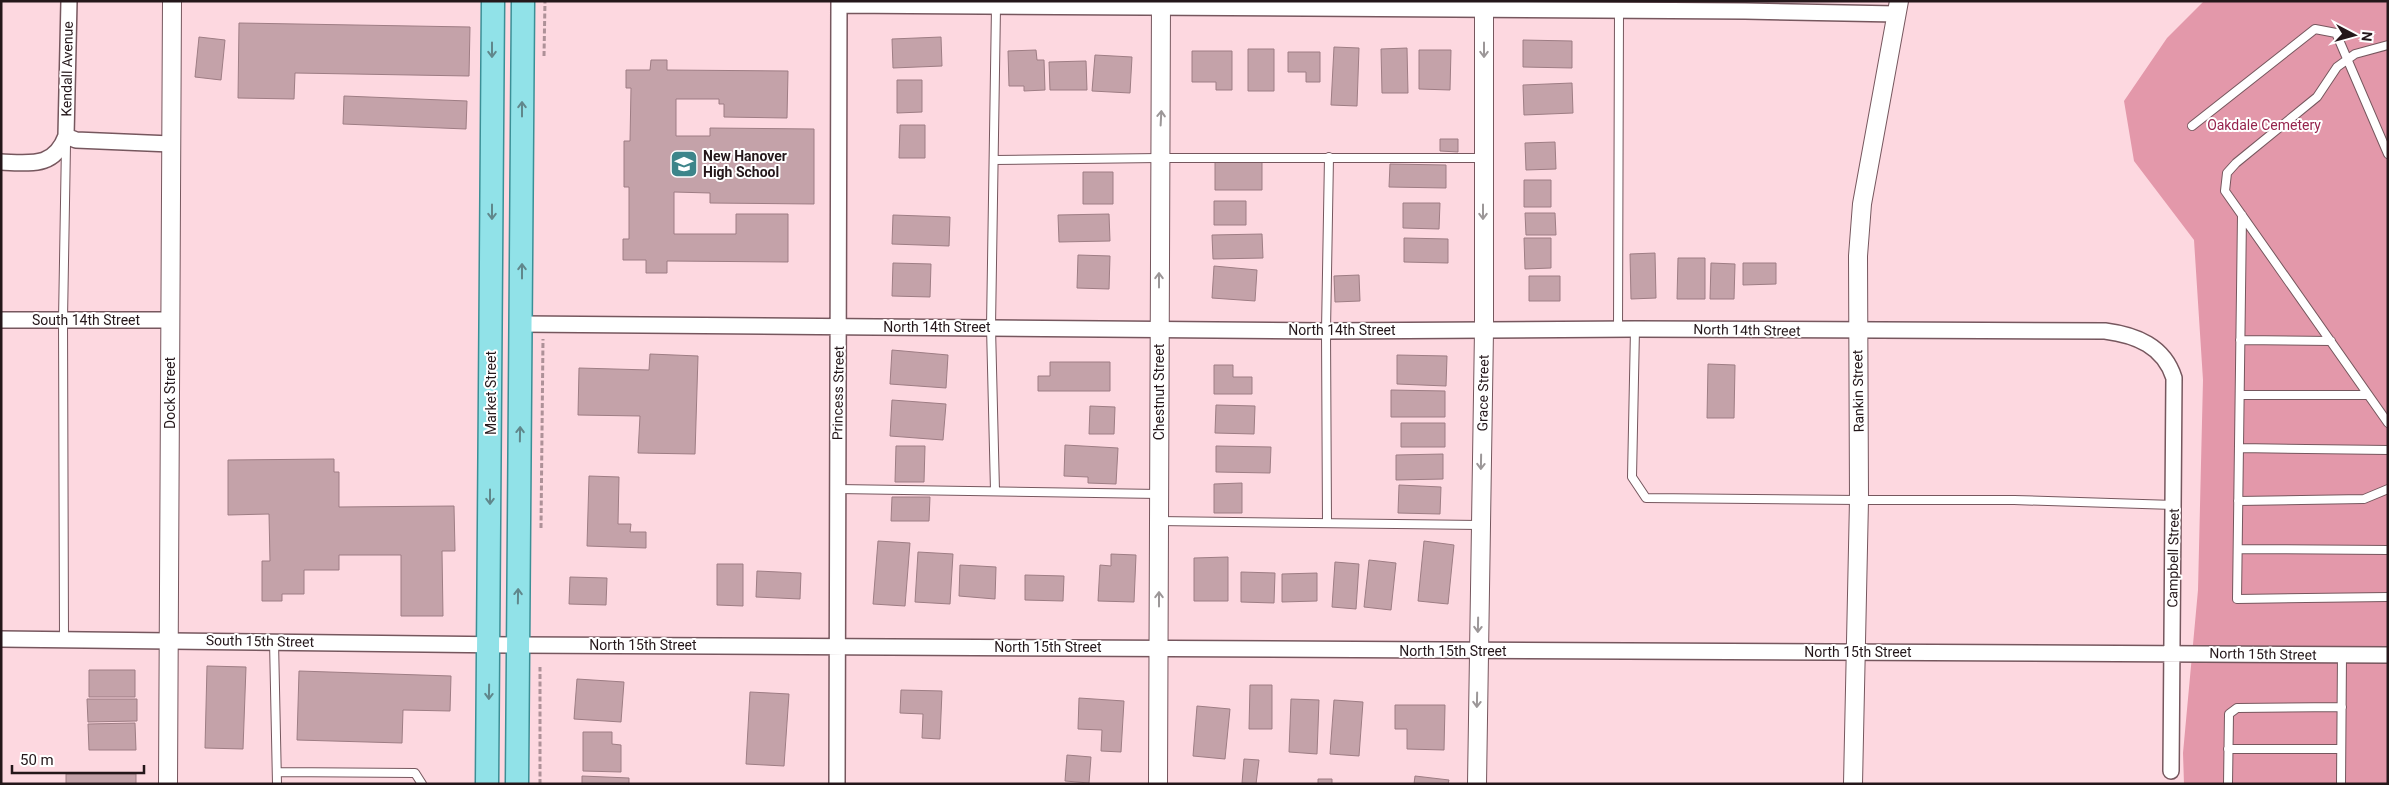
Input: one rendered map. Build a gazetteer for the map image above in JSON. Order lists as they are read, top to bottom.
{
  "streets": {
    "main road": ["Market Street"],
    "street": [
      "Kendall Avenue",
      "South 14th Street",
      "North 14th Street",
      "Rankin Street",
      "Chestnut Street",
      "Dock Street",
      "Princess Street",
      "Grace Street",
      "Campbell Street",
      "South 15th Street",
      "North 15th Street"
    ]
  },
  "crossings": [
    ["Kendall Avenue", "Dock Street"],
    ["South 14th Street", "Dock Street"],
    ["North 14th Street", "Rankin Street"],
    ["North 14th Street", "Chestnut Street"],
    ["North 14th Street", "Princess Street"],
    ["North 14th Street", "Grace Street"],
    ["North 14th Street", "Campbell Street"],
    ["Rankin Street", "North 15th Street"],
    ["Chestnut Street", "North 15th Street"],
    ["Dock Street", "South 15th Street"],
    ["Market Street", "South 15th Street"],
    ["Princess Street", "North 15th Street"],
    ["Grace Street", "North 15th Street"],
    ["Campbell Street", "North 15th Street"],
    ["South 15th Street", "North 15th Street"]
  ],
  "one_way": ["Chestnut Street", "Grace Street"],
  "parks": ["Oakdale Cemetery"],
  "places": {
    "school or university": ["New Hanover High School"]
  },
  "scale_bar": "50 m",
  "north": "right"
}
